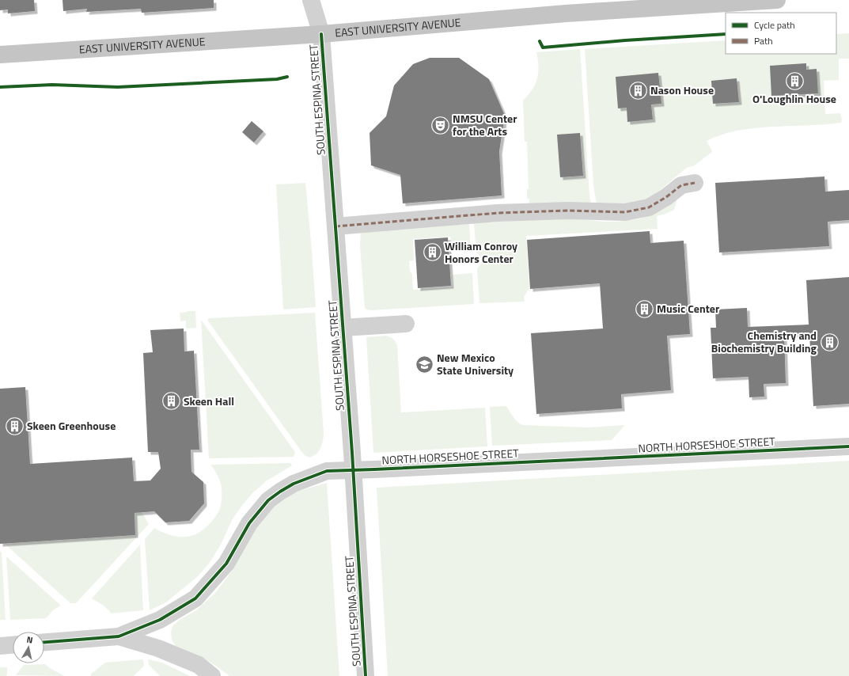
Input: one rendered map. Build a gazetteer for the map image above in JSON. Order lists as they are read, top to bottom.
{
  "streets": {
    "main road": ["EAST UNIVERSITY AVENUE"],
    "street": ["SOUTH ESPINA STREET", "NORTH HORSESHOE STREET"]
  },
  "crossings": [
    ["EAST UNIVERSITY AVENUE", "SOUTH ESPINA STREET"],
    ["SOUTH ESPINA STREET", "NORTH HORSESHOE STREET"]
  ],
  "places": {
    "building": [
      "O'Loughlin House",
      "Nason House",
      "William Conroy Honors Center",
      "Music Center",
      "Chemistry and Biochemistry Building",
      "Skeen Hall",
      "Skeen Greenhouse"
    ],
    "theatre": ["NMSU Center for the Arts"],
    "school or university": ["New Mexico State University"]
  },
  "legend": ["Cycle path", "Path"],
  "north": "top"
}
